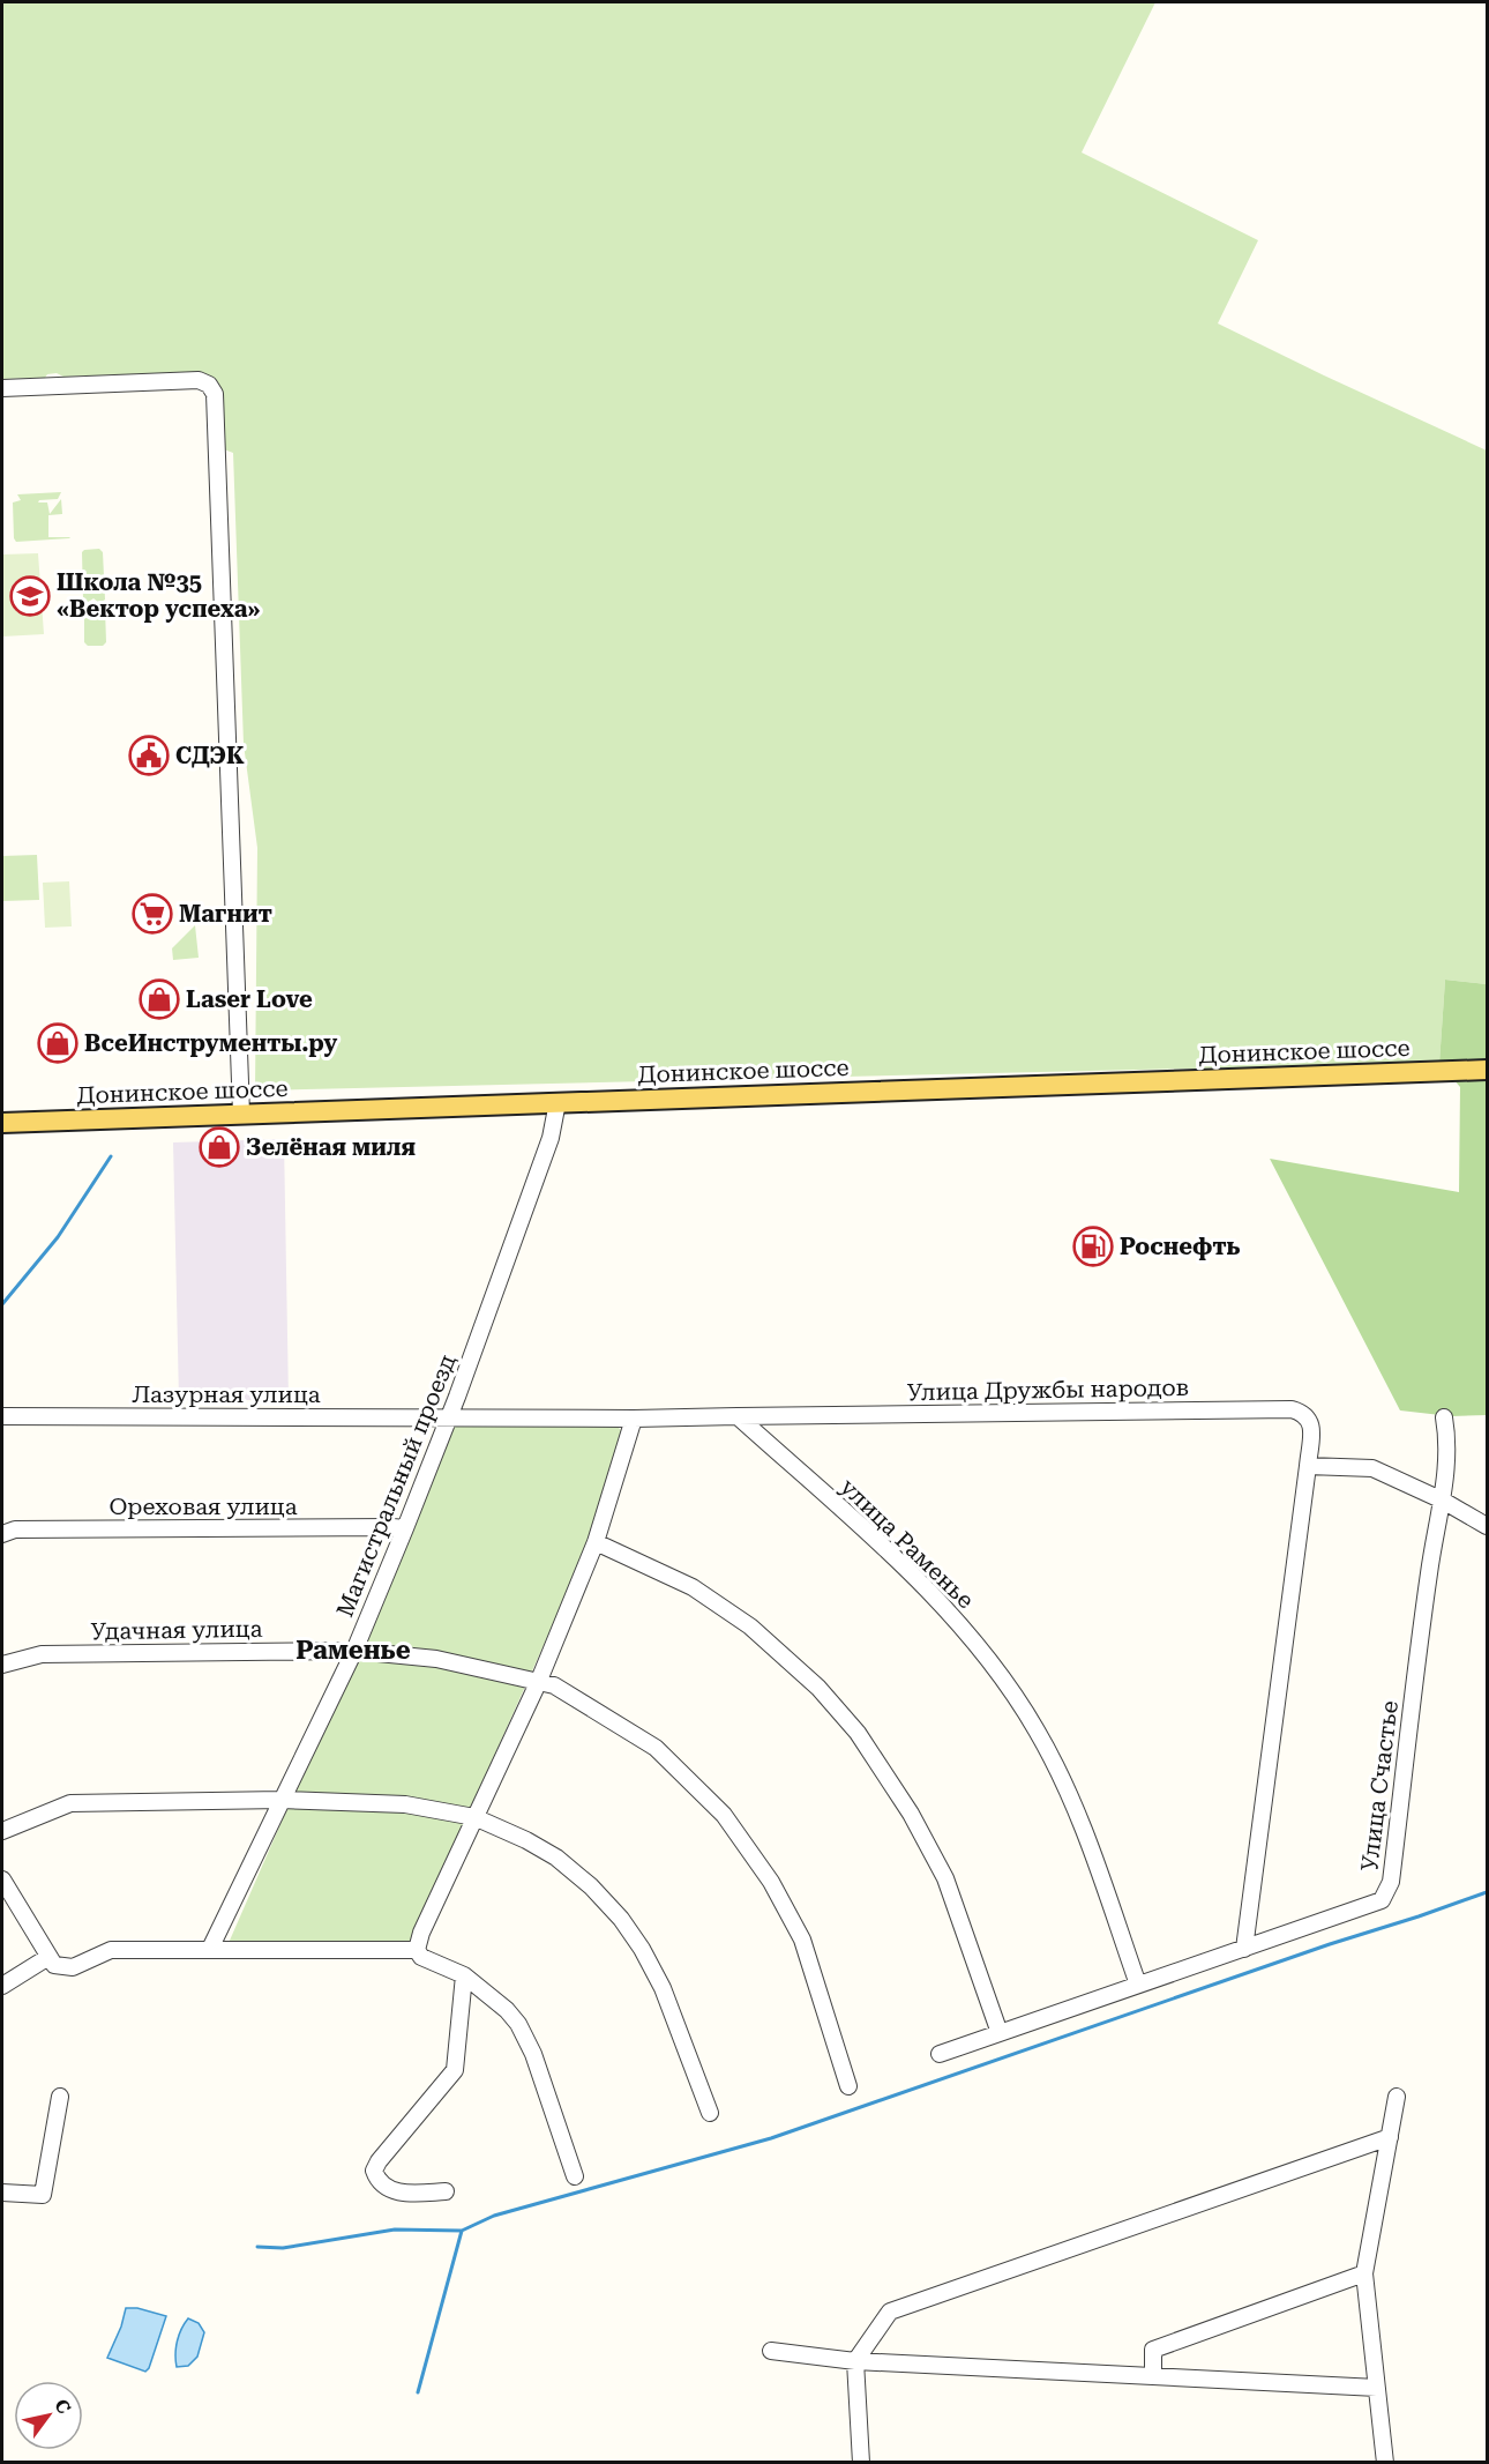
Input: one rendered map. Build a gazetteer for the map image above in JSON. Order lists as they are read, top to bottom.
{
  "streets": {
    "main road": ["Донинское шоссе"],
    "street": [
      "Улица Дружбы народов",
      "Лазурная улица",
      "Магистральный проезд",
      "Ореховая улица",
      "улица Раменье",
      "Удачная улица",
      "Улица Счастье"
    ]
  },
  "crossings": [
    ["Донинское шоссе", "Магистральный проезд"],
    ["Улица Дружбы народов", "улица Раменье"],
    ["Улица Дружбы народов", "Улица Счастье"],
    ["Лазурная улица", "Магистральный проезд"],
    ["Магистральный проезд", "Ореховая улица"],
    ["Магистральный проезд", "Удачная улица"],
    ["улица Раменье", "Улица Счастье"]
  ],
  "districts": ["Раменье"],
  "places": {
    "school or university": ["Школа №35 «Вектор успеха»"],
    "public building": ["СДЭК"],
    "supermarket": ["Магнит"],
    "shop": ["Laser Love", "ВсеИнструменты.ру", "Зелёная миля"],
    "fuel station": ["Роснефть"]
  },
  "north": "top right"
}
